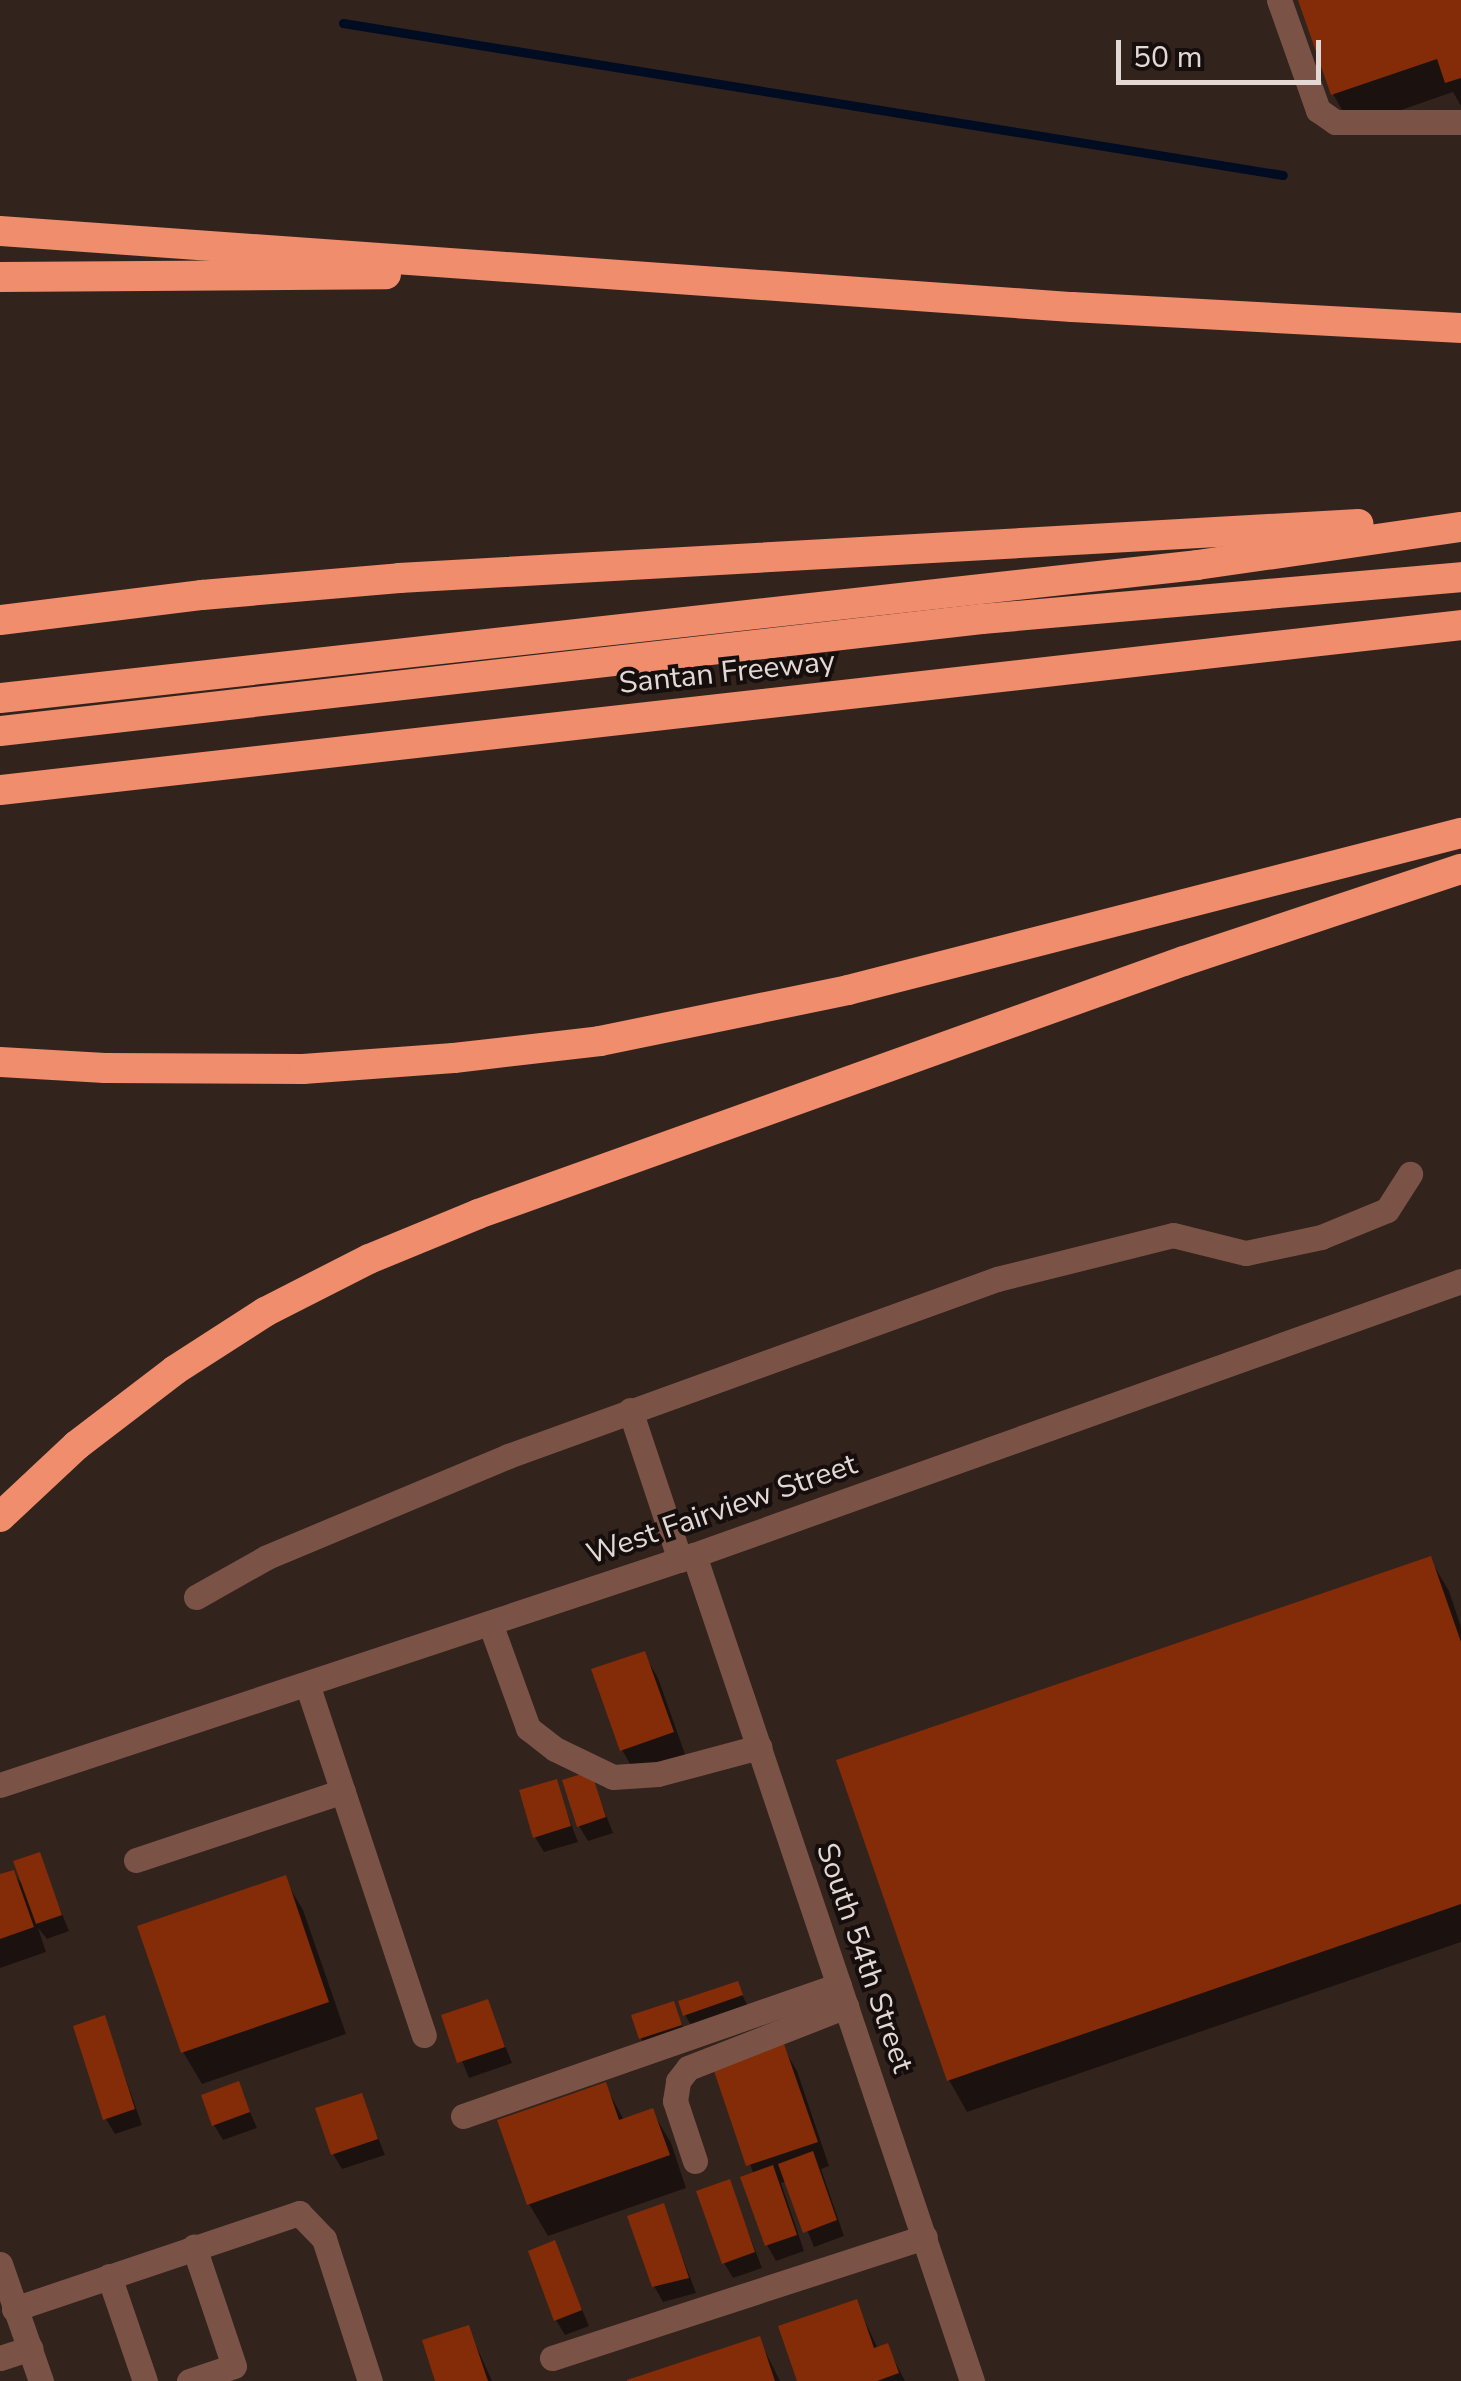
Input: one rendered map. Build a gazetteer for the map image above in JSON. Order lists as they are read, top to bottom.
{
  "streets": {
    "highway": ["Santan Freeway"],
    "street": ["West Fairview Street", "South 54th Street"]
  },
  "crossings": [
    ["West Fairview Street", "South 54th Street"]
  ],
  "scale_bar": "50 m"
}
